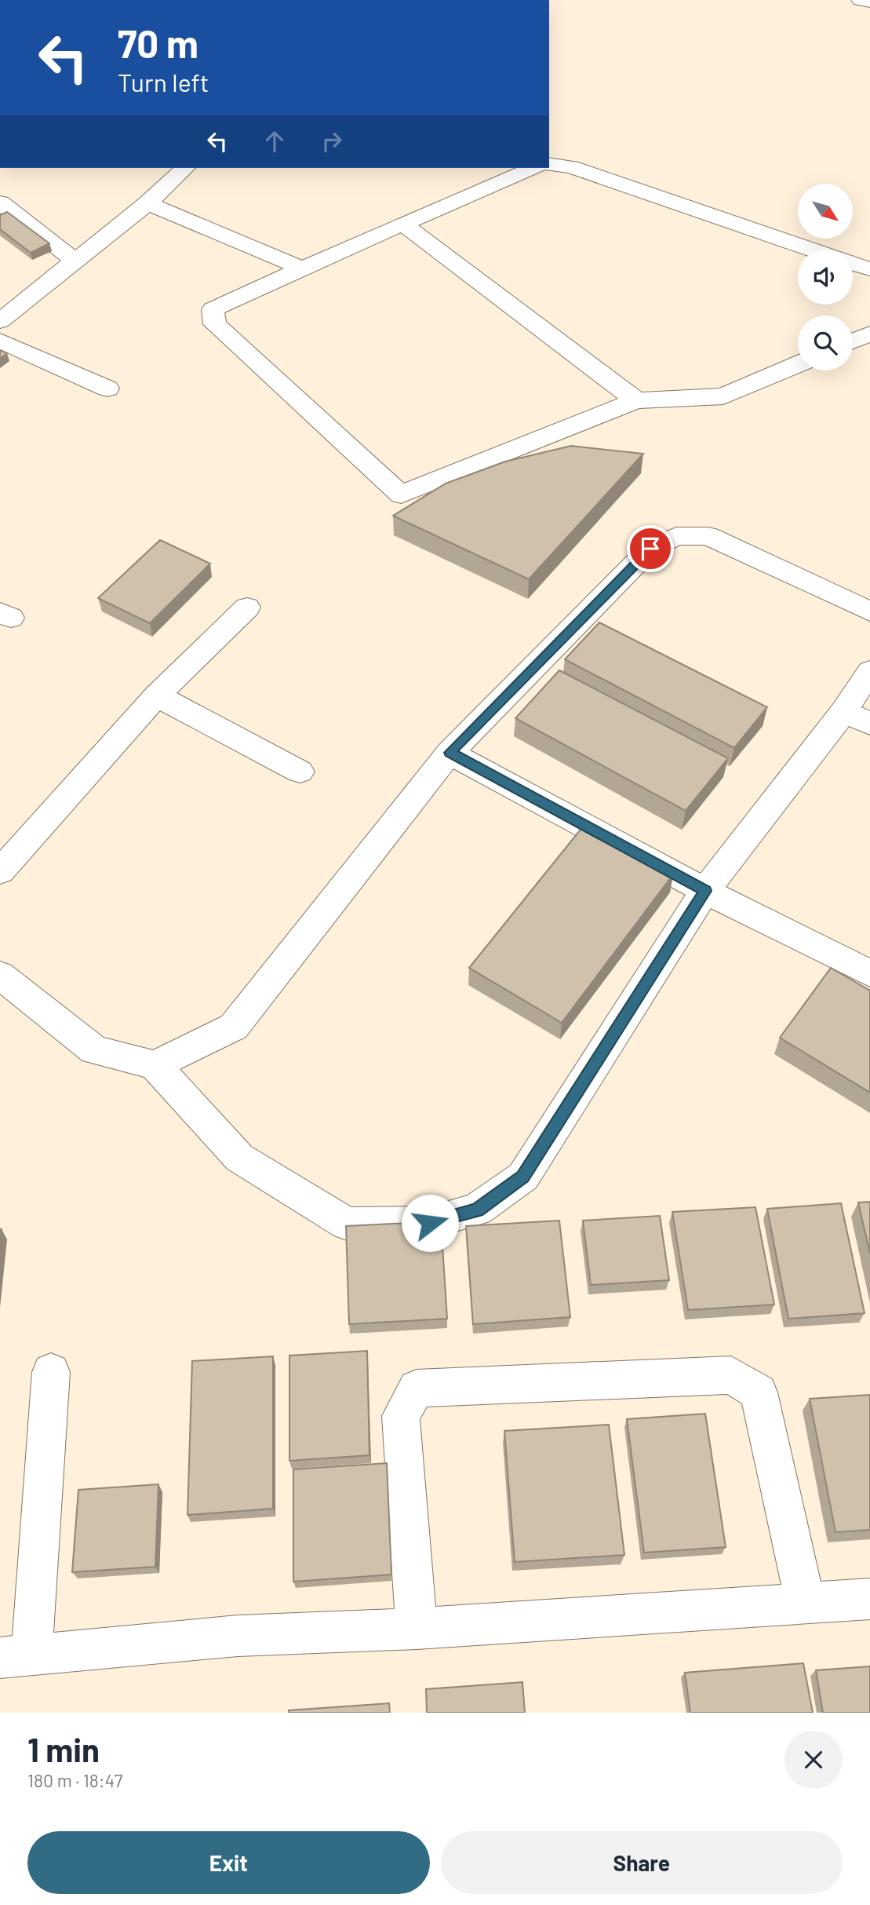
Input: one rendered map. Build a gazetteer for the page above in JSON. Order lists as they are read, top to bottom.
{
  "north": "bottom right",
  "page": {
    "turn": ["70 m", "Turn left"],
    "heading": ["1 min", "180 m · 18:47"],
    "buttons": ["Exit", "Share"]
  }
}
